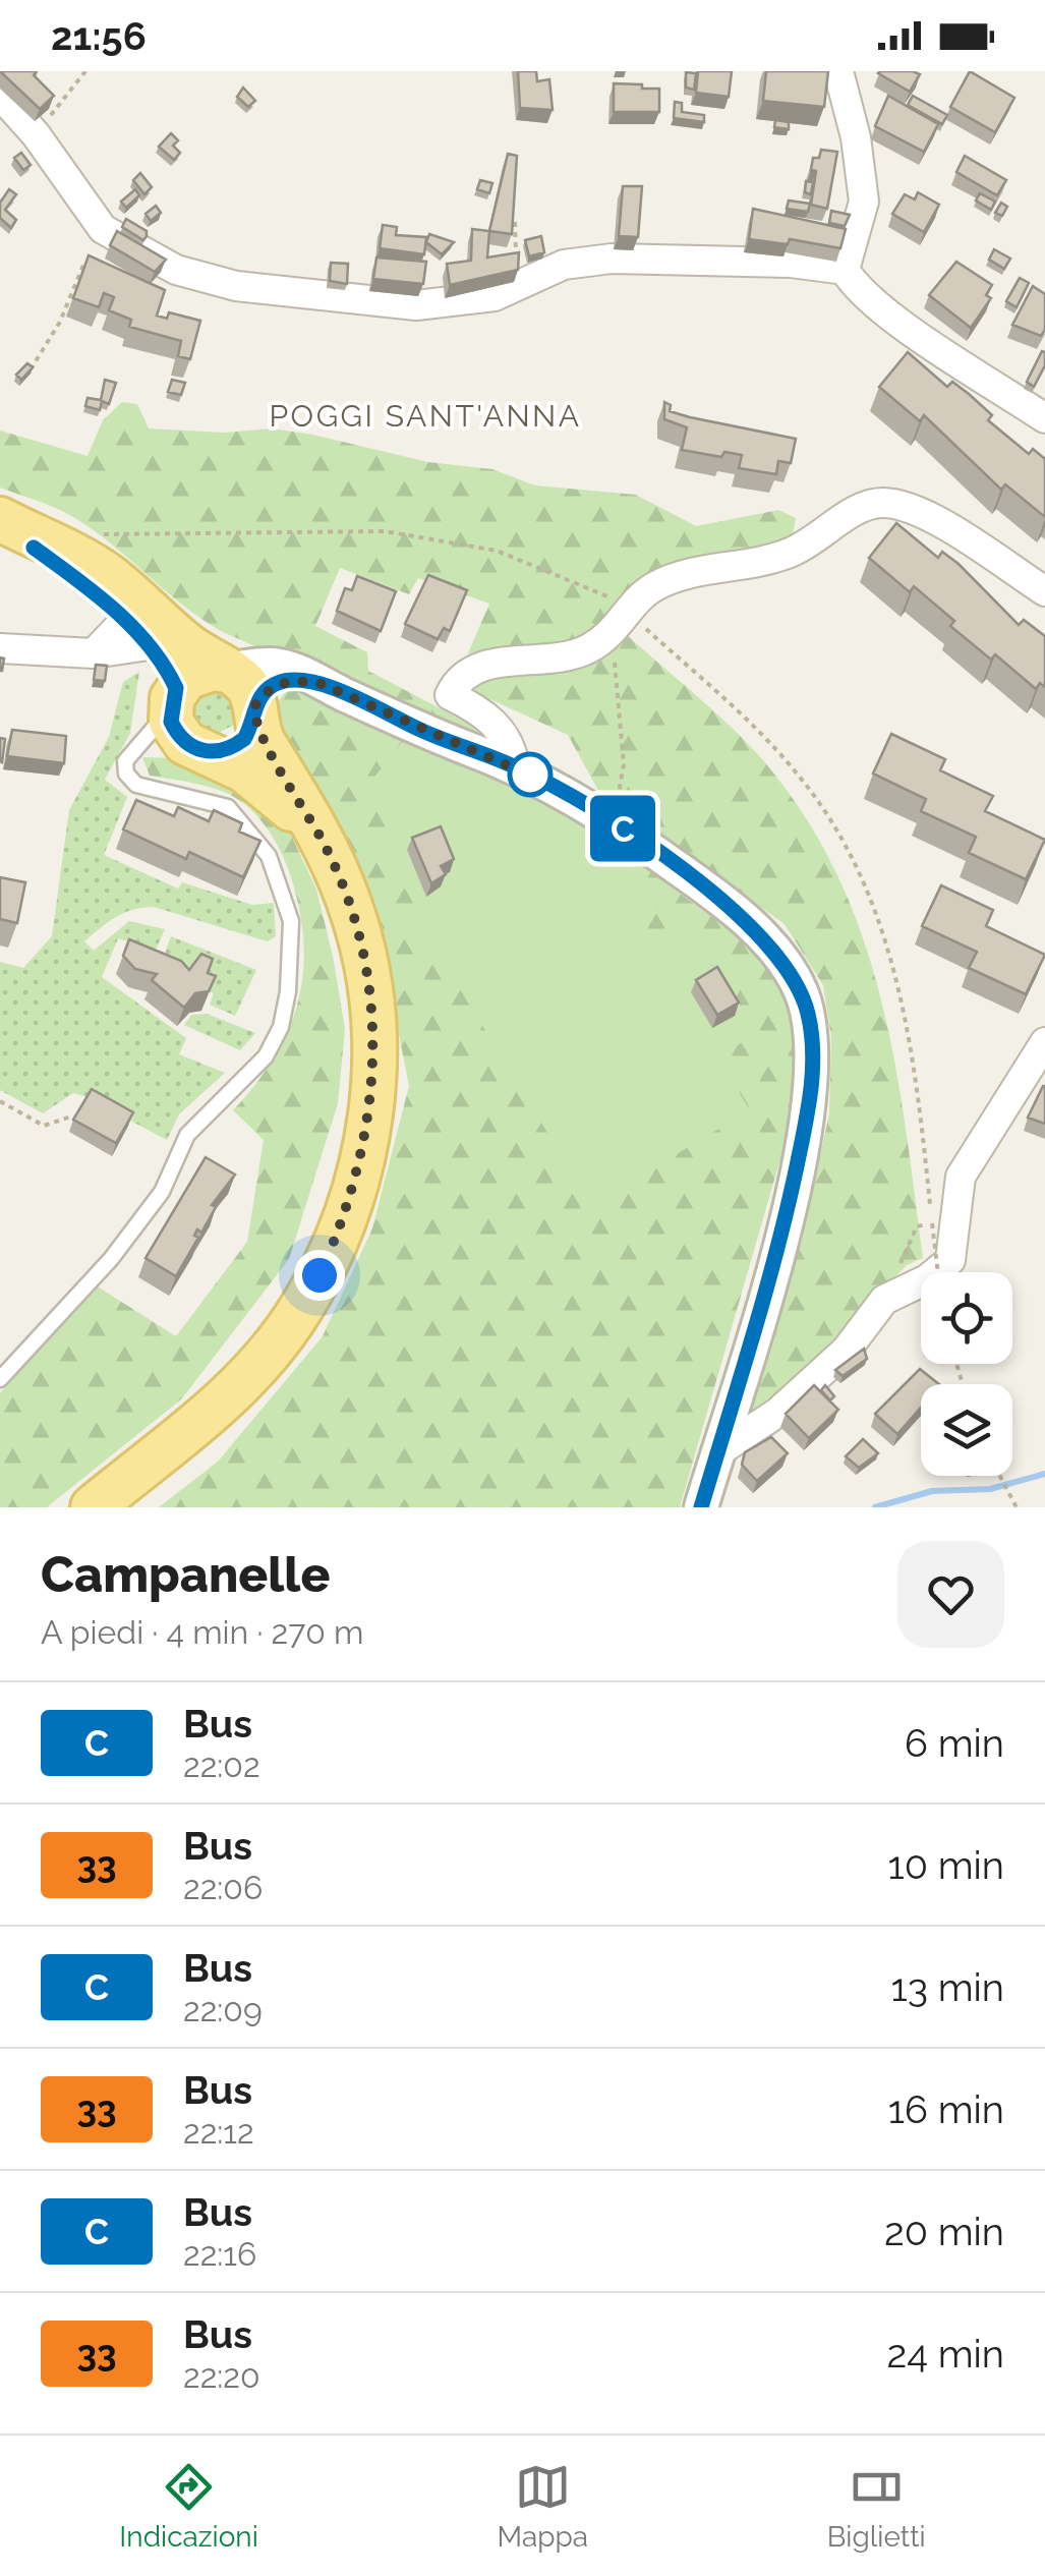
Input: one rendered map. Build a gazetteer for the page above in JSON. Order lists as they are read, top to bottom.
{
  "districts": ["POGGI SANT'ANNA"],
  "lines": ["bus line C"],
  "page": {
    "status": "21:56",
    "on_map": "C",
    "heading": ["Campanelle", "A piedi · 4 min · 270 m"],
    "list": [
      {
        "mark": "C",
        "name": "Bus",
        "note": "22:02",
        "value": "6 min"
      },
      {
        "mark": "33",
        "name": "Bus",
        "note": "22:06",
        "value": "10 min"
      },
      {
        "mark": "C",
        "name": "Bus",
        "note": "22:09",
        "value": "13 min"
      },
      {
        "mark": "33",
        "name": "Bus",
        "note": "22:12",
        "value": "16 min"
      },
      {
        "mark": "C",
        "name": "Bus",
        "note": "22:16",
        "value": "20 min"
      },
      {
        "mark": "33",
        "name": "Bus",
        "note": "22:20",
        "value": "24 min"
      }
    ],
    "tabs": ["Indicazioni", "Mappa", "Biglietti"]
  }
}
